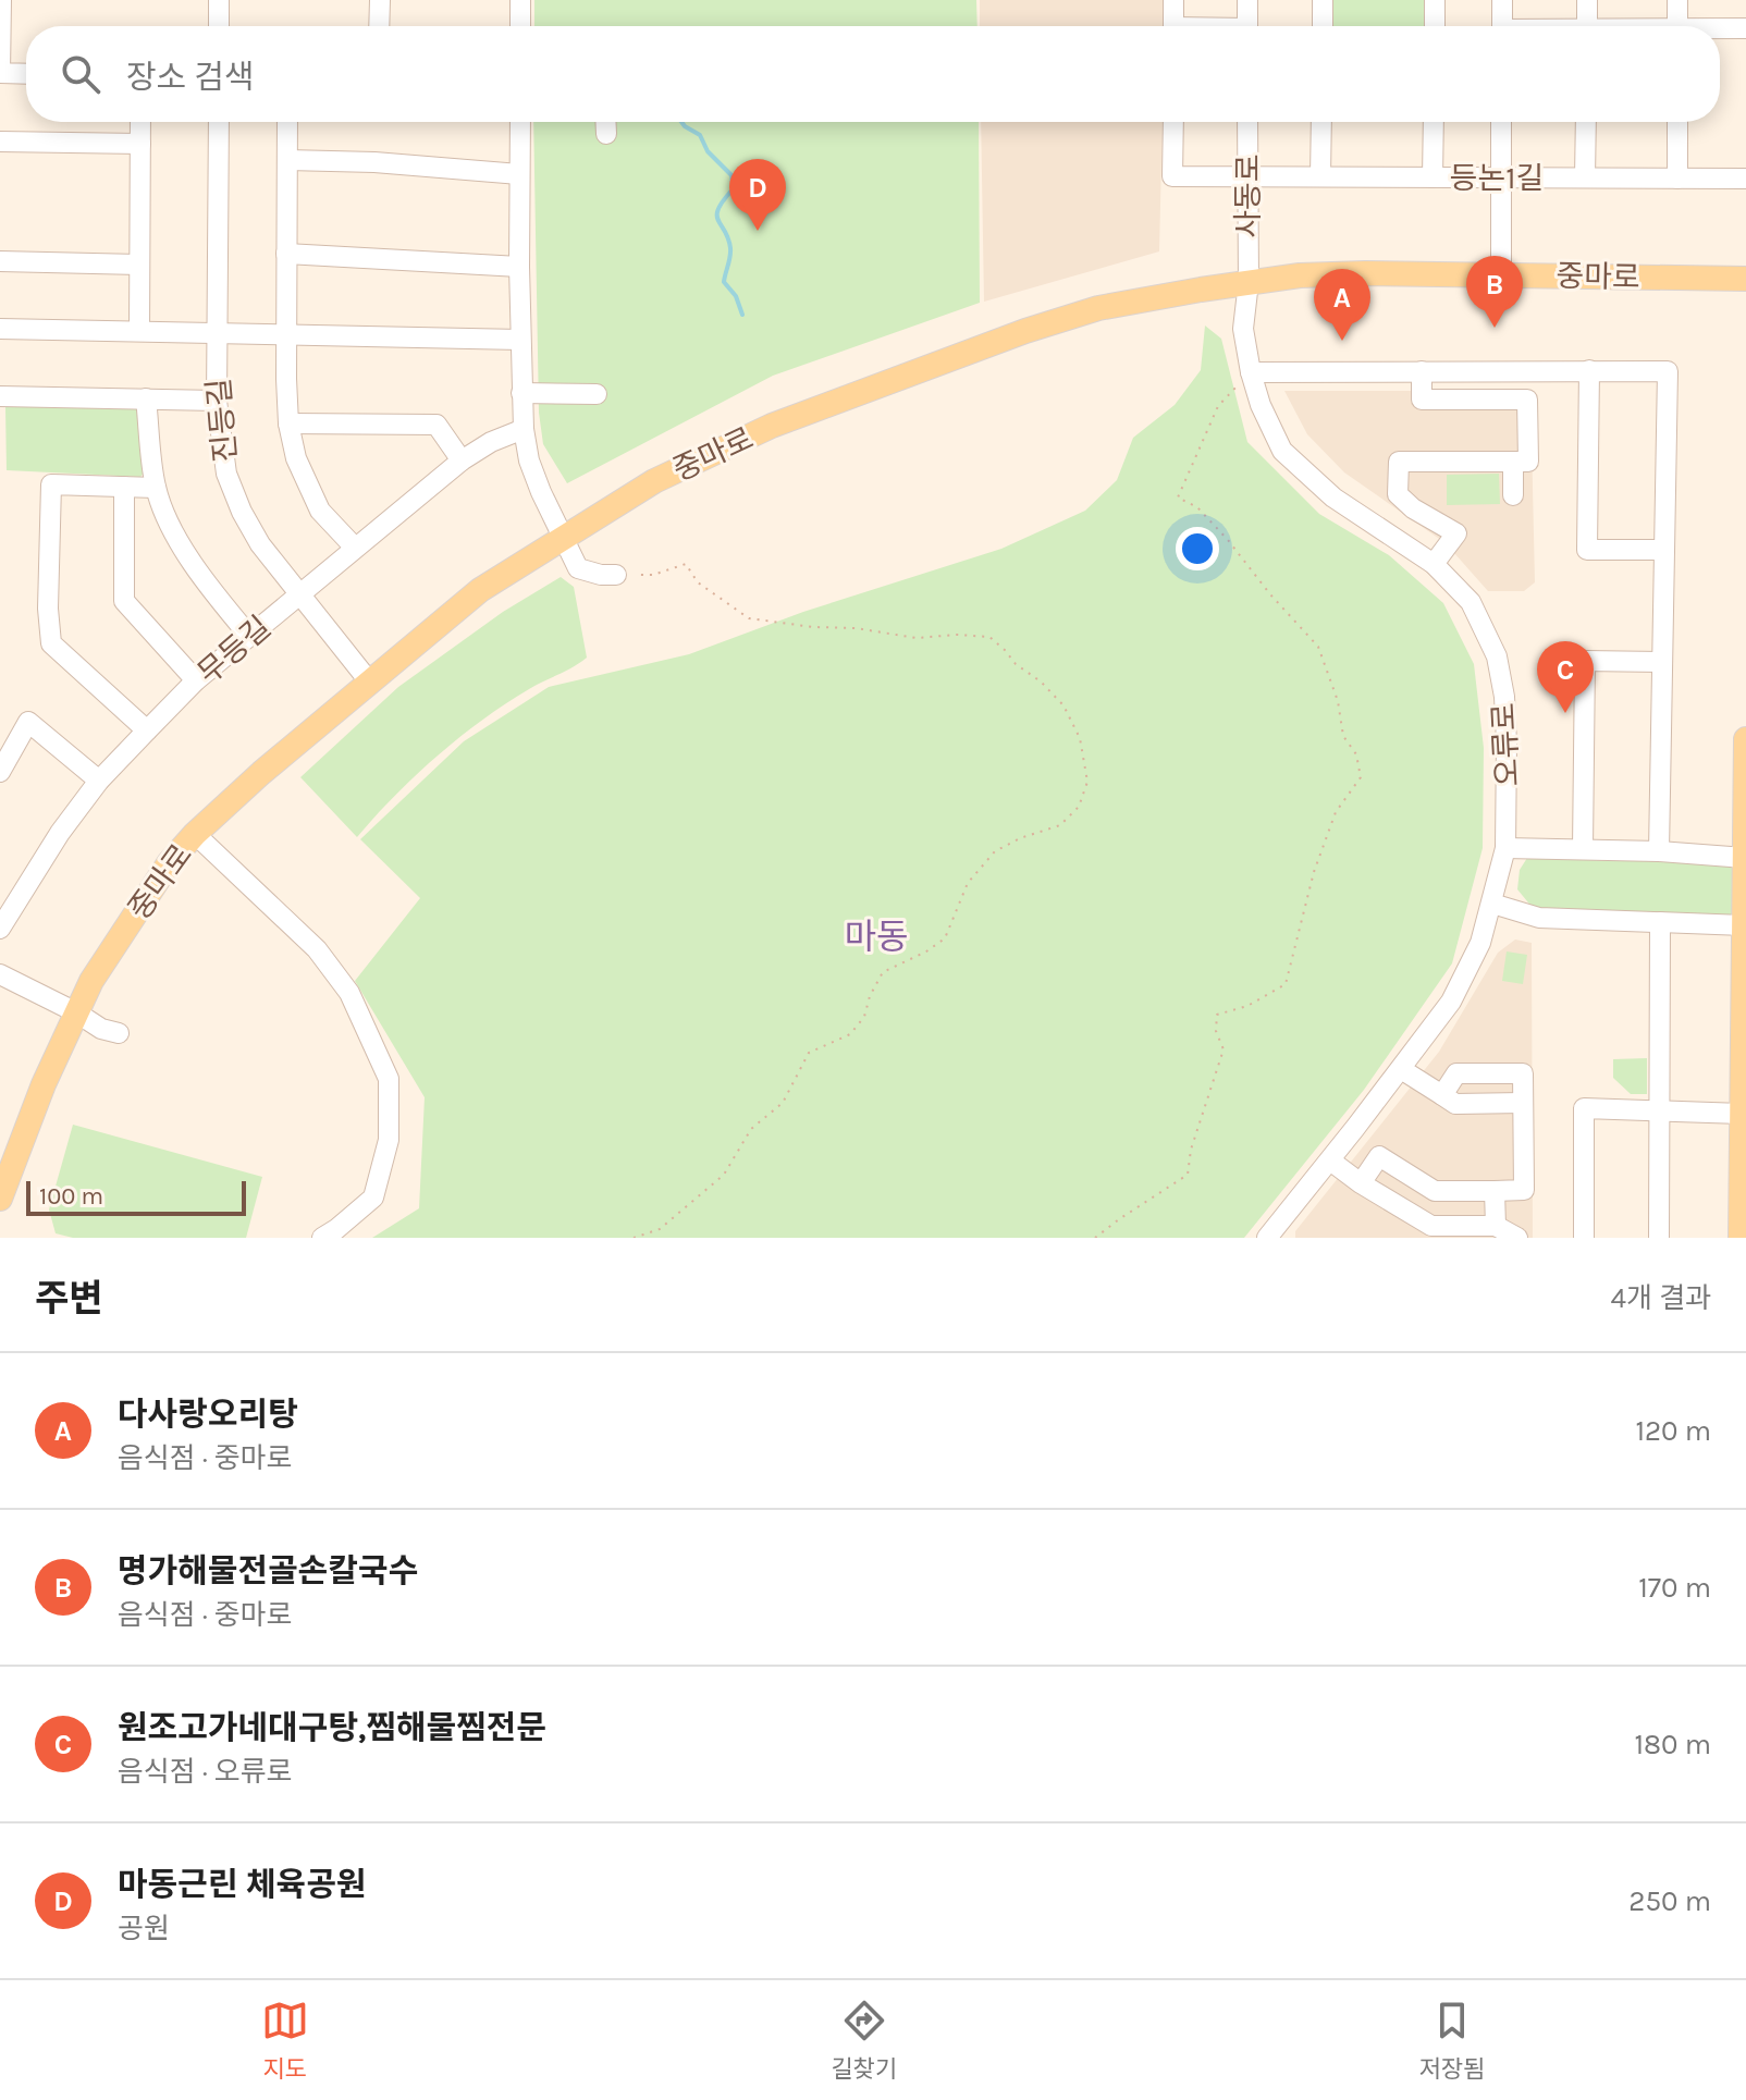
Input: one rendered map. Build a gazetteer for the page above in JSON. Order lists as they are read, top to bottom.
{
  "streets": {
    "main road": ["중마로"],
    "street": [
      "등논1길",
      "사동로",
      "진등길",
      "무등길",
      "오류로"
    ]
  },
  "crossings": [
    ["등논1길", "사동로"],
    ["사동로", "중마로"],
    ["사동로", "오류로"],
    ["중마로", "진등길"],
    ["중마로", "오류로"],
    ["진등길", "무등길"]
  ],
  "districts": ["마동"],
  "scale_bar": "100 m",
  "page": {
    "search": "장소 검색",
    "pins": [
      "D",
      "B",
      "A",
      "C"
    ],
    "scale": "100 m",
    "heading": ["주변", "4개 결과"],
    "list": [
      {
        "mark": "A",
        "name": "다사랑오리탕",
        "note": "음식점 · 중마로",
        "value": "120 m"
      },
      {
        "mark": "B",
        "name": "명가해물전골손칼국수",
        "note": "음식점 · 중마로",
        "value": "170 m"
      },
      {
        "mark": "C",
        "name": "원조고가네대구탕,찜해물찜전문",
        "note": "음식점 · 오류로",
        "value": "180 m"
      },
      {
        "mark": "D",
        "name": "마동근린 체육공원",
        "note": "공원",
        "value": "250 m"
      }
    ],
    "nav": ["지도", "길찾기", "저장됨"]
  }
}
